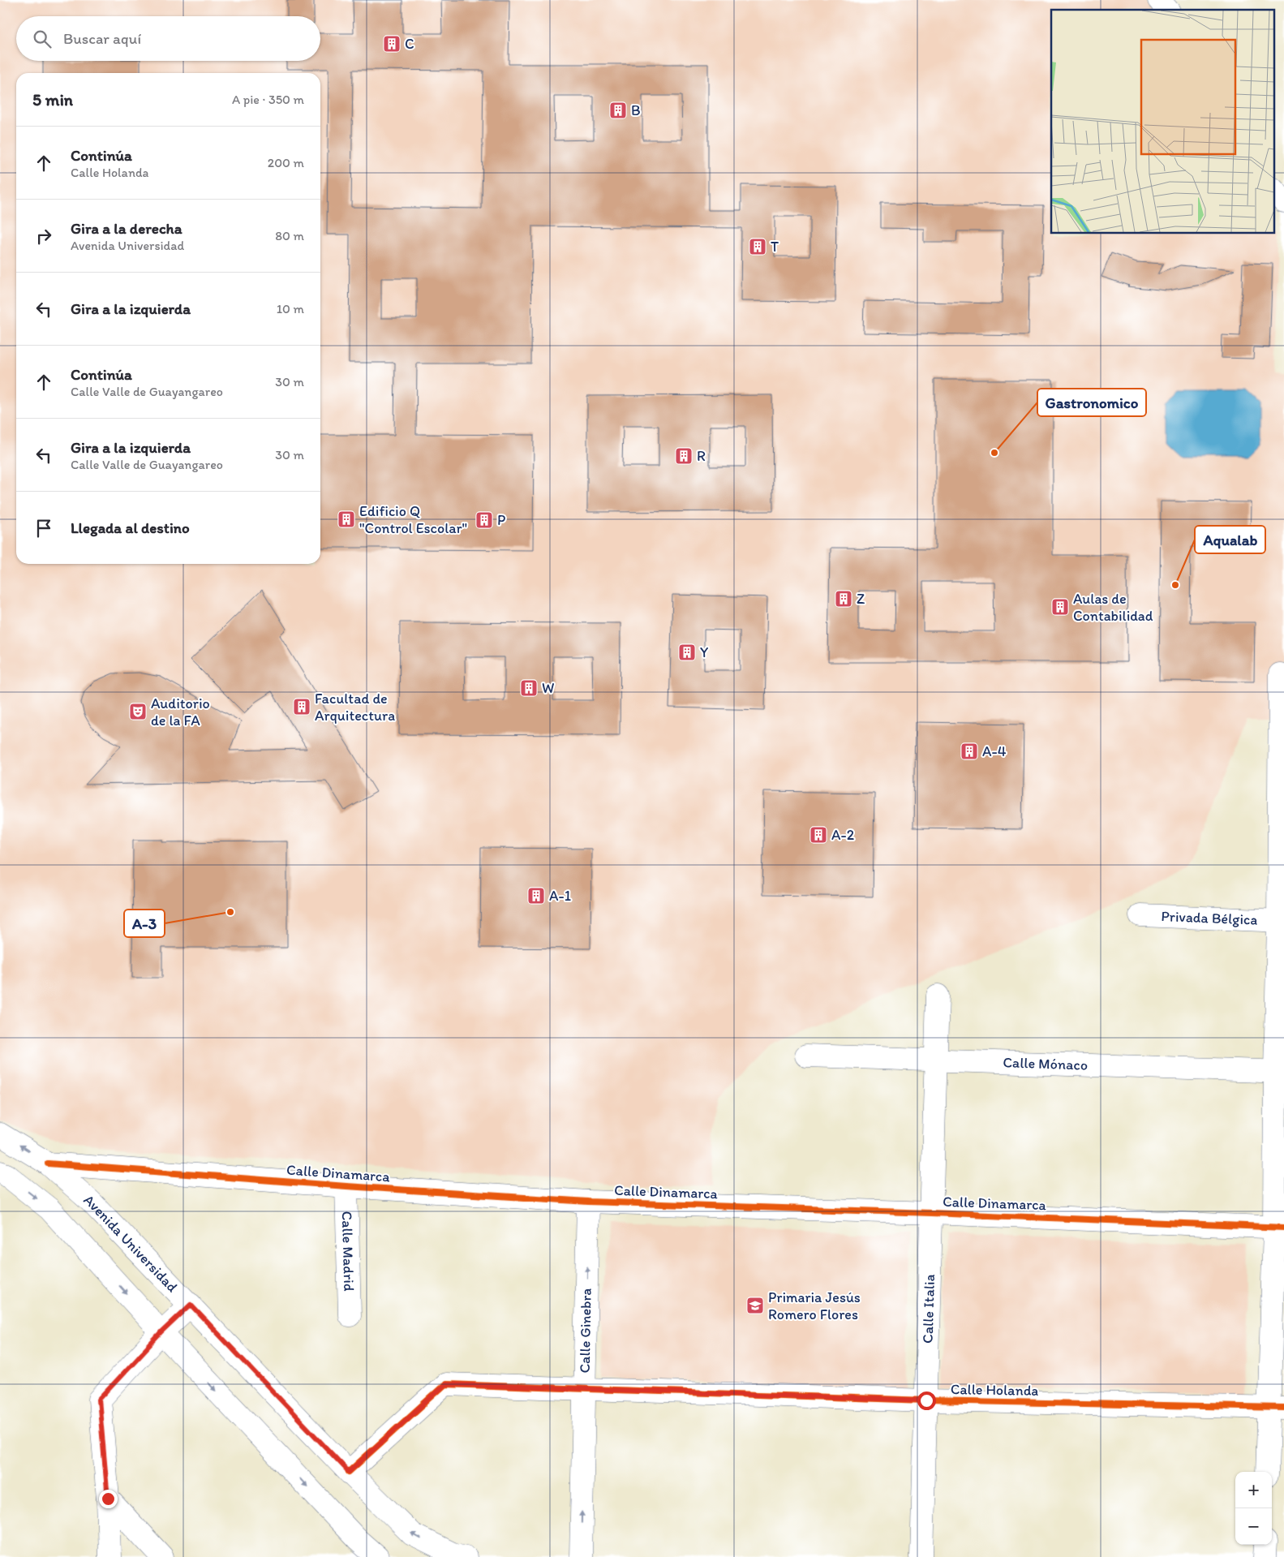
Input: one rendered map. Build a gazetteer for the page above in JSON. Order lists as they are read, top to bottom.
{
  "streets": {
    "street": [
      "Privada Bélgica",
      "Calle Mónaco",
      "Calle Dinamarca",
      "Avenida Universidad",
      "Calle Madrid",
      "Calle Italia",
      "Calle Ginebra",
      "Calle Holanda"
    ]
  },
  "crossings": [
    ["Calle Mónaco", "Calle Italia"],
    ["Calle Dinamarca", "Avenida Universidad"],
    ["Calle Dinamarca", "Calle Madrid"],
    ["Calle Dinamarca", "Calle Italia"],
    ["Calle Dinamarca", "Calle Ginebra"],
    ["Avenida Universidad", "Calle Holanda"],
    ["Calle Italia", "Calle Holanda"],
    ["Calle Ginebra", "Calle Holanda"]
  ],
  "one_way": ["Calle Ginebra"],
  "places": {
    "building": [
      "C",
      "B",
      "T",
      "R",
      "Edificio Q \"Control Escolar\"",
      "P",
      "Z",
      "Aulas de Contabilidad",
      "Y",
      "W",
      "Facultad de Arquitectura",
      "A-4",
      "A-2",
      "A-1"
    ],
    "other": ["Gastronomico", "Aqualab", "A-3"],
    "theatre": ["Auditorio de la FA"],
    "school or university": ["Primaria Jesús Romero Flores"]
  },
  "page": {
    "search": "Buscar aquí",
    "heading": ["5 min", "A pie · 350 m"],
    "list": [
      ["Continúa", "Calle Holanda", "200 m"],
      ["Gira a la derecha", "Avenida Universidad", "80 m"],
      ["Gira a la izquierda", "10 m"],
      ["Continúa", "Calle Valle de Guayangareo", "30 m"],
      ["Gira a la izquierda", "Calle Valle de Guayangareo", "30 m"],
      "Llegada al destino"
    ],
    "map_buttons": ["+", "−"]
  }
}
